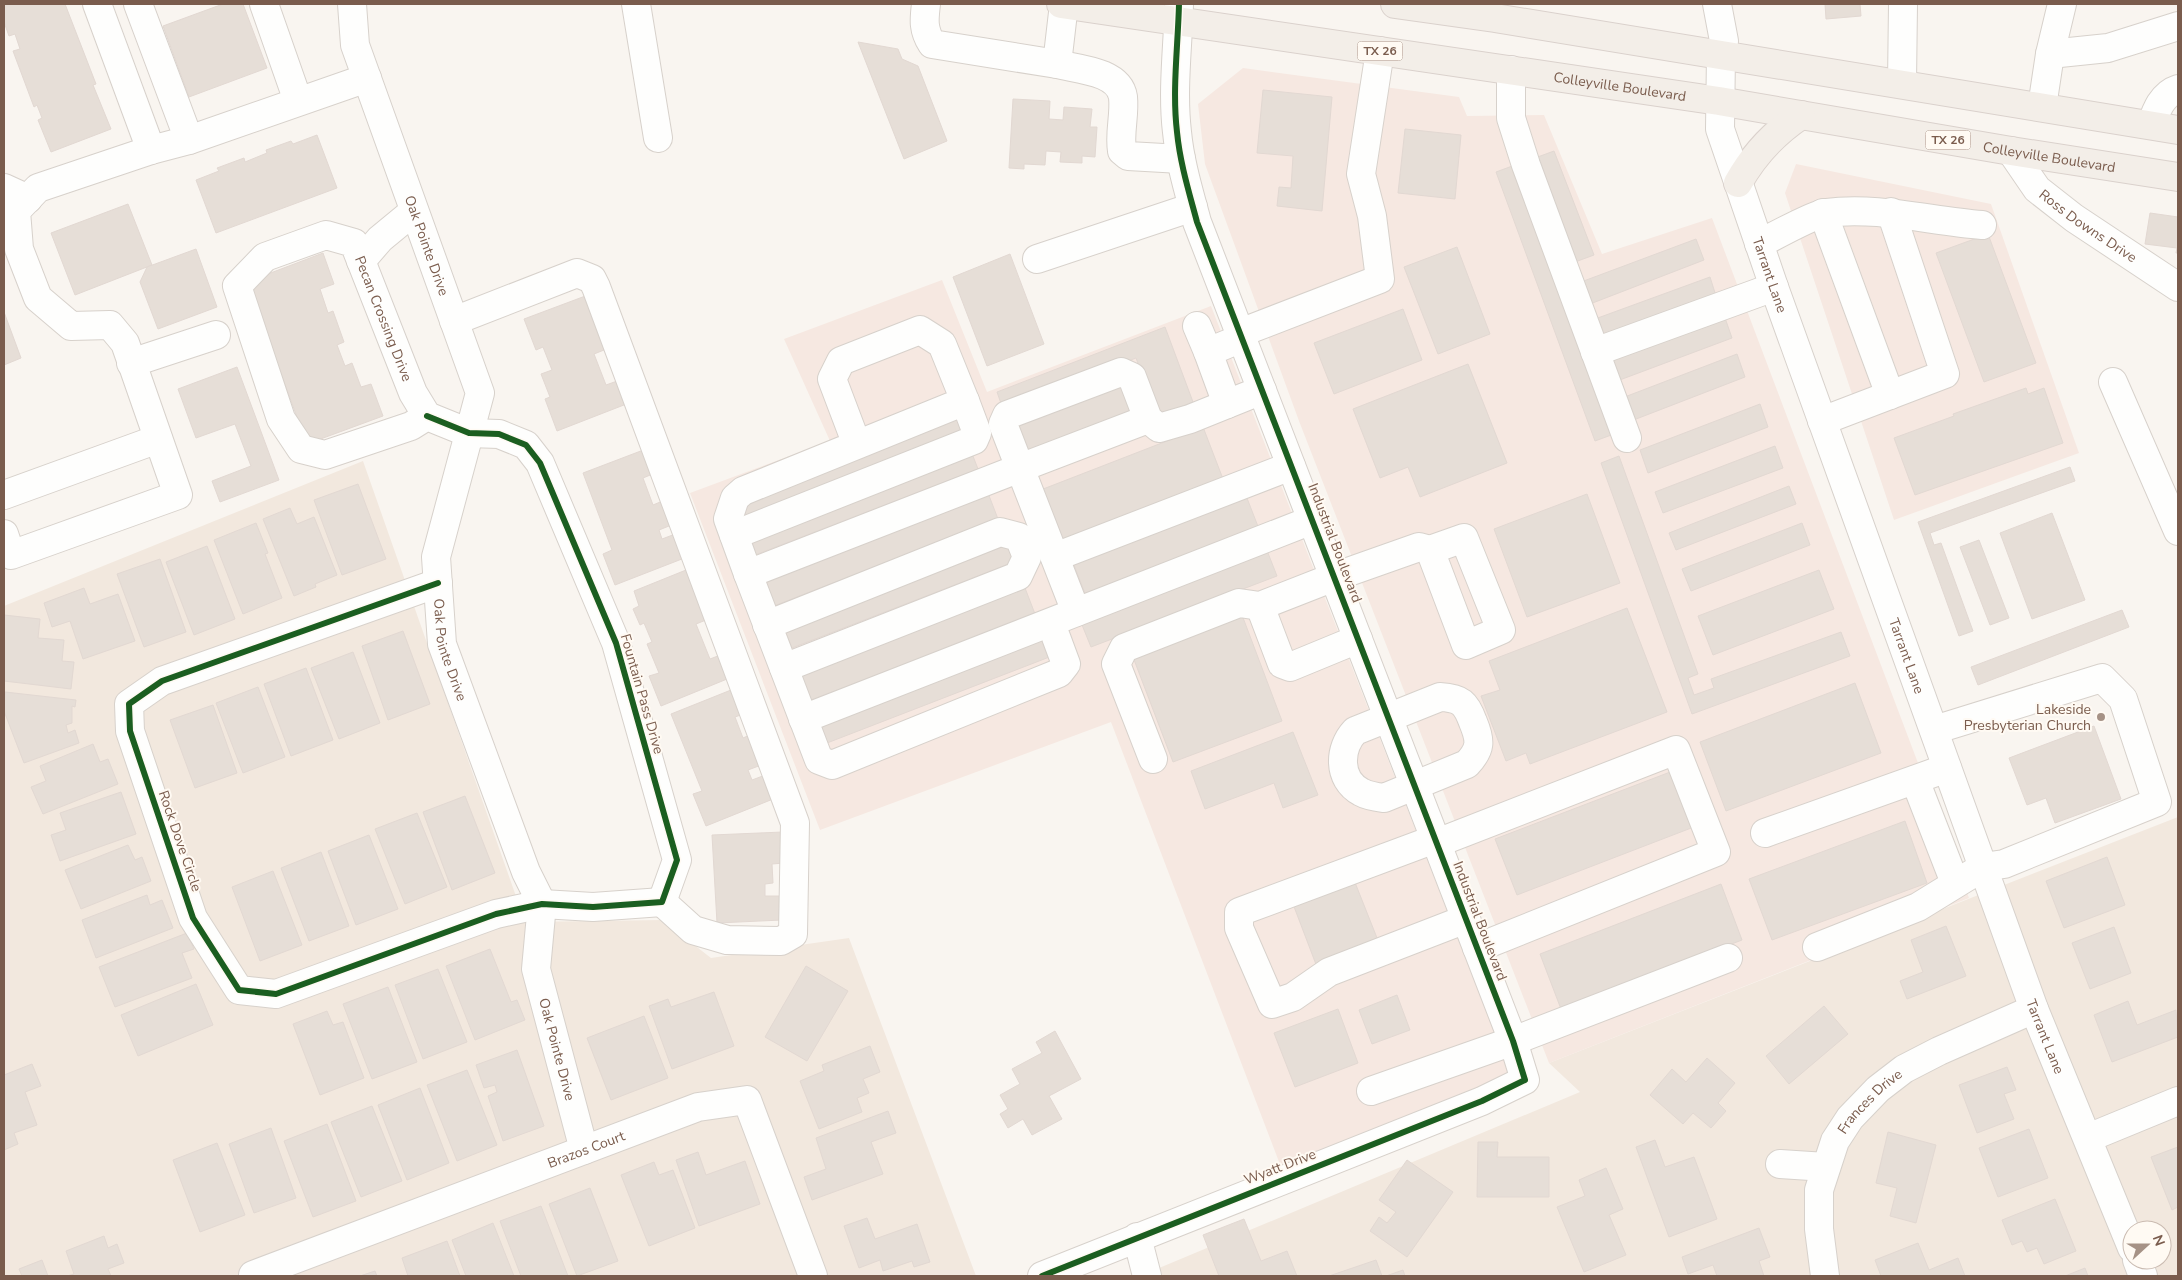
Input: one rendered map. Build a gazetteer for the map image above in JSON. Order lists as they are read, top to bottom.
{
  "streets": {
    "main road": ["TX 26", "Colleyville Boulevard"],
    "street": [
      "Ross Downs Drive",
      "Oak Pointe Drive",
      "Tarrant Lane",
      "Pecan Crossing Drive",
      "Industrial Boulevard",
      "Fountain Pass Drive",
      "Rock Dove Circle",
      "Frances Drive",
      "Brazos Court",
      "Wyatt Drive"
    ]
  },
  "crossings": [
    ["Colleyville Boulevard", "Ross Downs Drive"],
    ["Colleyville Boulevard", "Tarrant Lane"],
    ["Colleyville Boulevard", "Industrial Boulevard"],
    ["Oak Pointe Drive", "Fountain Pass Drive"],
    ["Oak Pointe Drive", "Rock Dove Circle"],
    ["Oak Pointe Drive", "Brazos Court"],
    ["Tarrant Lane", "Frances Drive"],
    ["Industrial Boulevard", "Wyatt Drive"]
  ],
  "places": ["Lakeside Presbyterian Church"],
  "north": "right"
}
